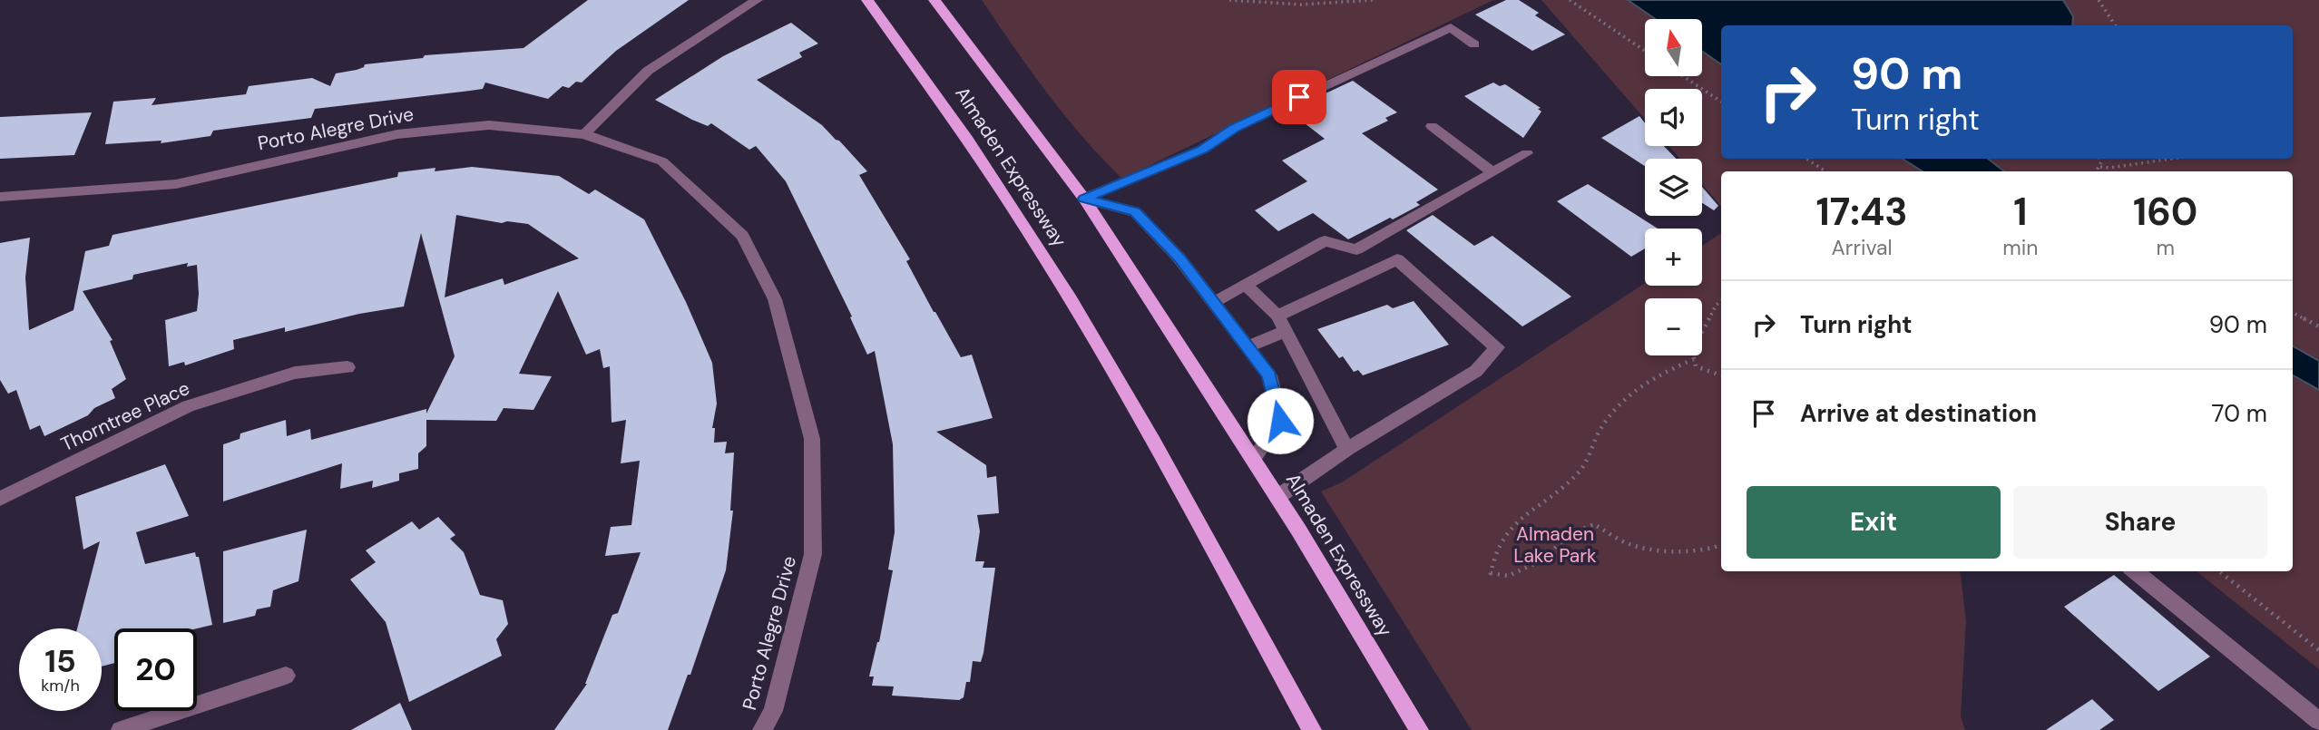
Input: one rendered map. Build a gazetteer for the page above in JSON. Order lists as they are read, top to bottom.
{
  "streets": {
    "main road": ["Almaden Expressway"],
    "street": ["Porto Alegre Drive", "Thorntree Place"]
  },
  "parks": ["Almaden Lake Park"],
  "north": "top",
  "page": {
    "map_buttons": ["+", "−"],
    "turn": ["90 m", "Turn right"],
    "eta": [
      "17:43",
      "Arrival",
      "1",
      "min",
      "160",
      "m"
    ],
    "list": [
      {
        "name": "Turn right",
        "value": "90 m"
      },
      {
        "name": "Arrive at destination",
        "value": "70 m"
      }
    ],
    "buttons": ["Exit", "Share"],
    "speed": "15 km/h",
    "limit": "20"
  }
}
